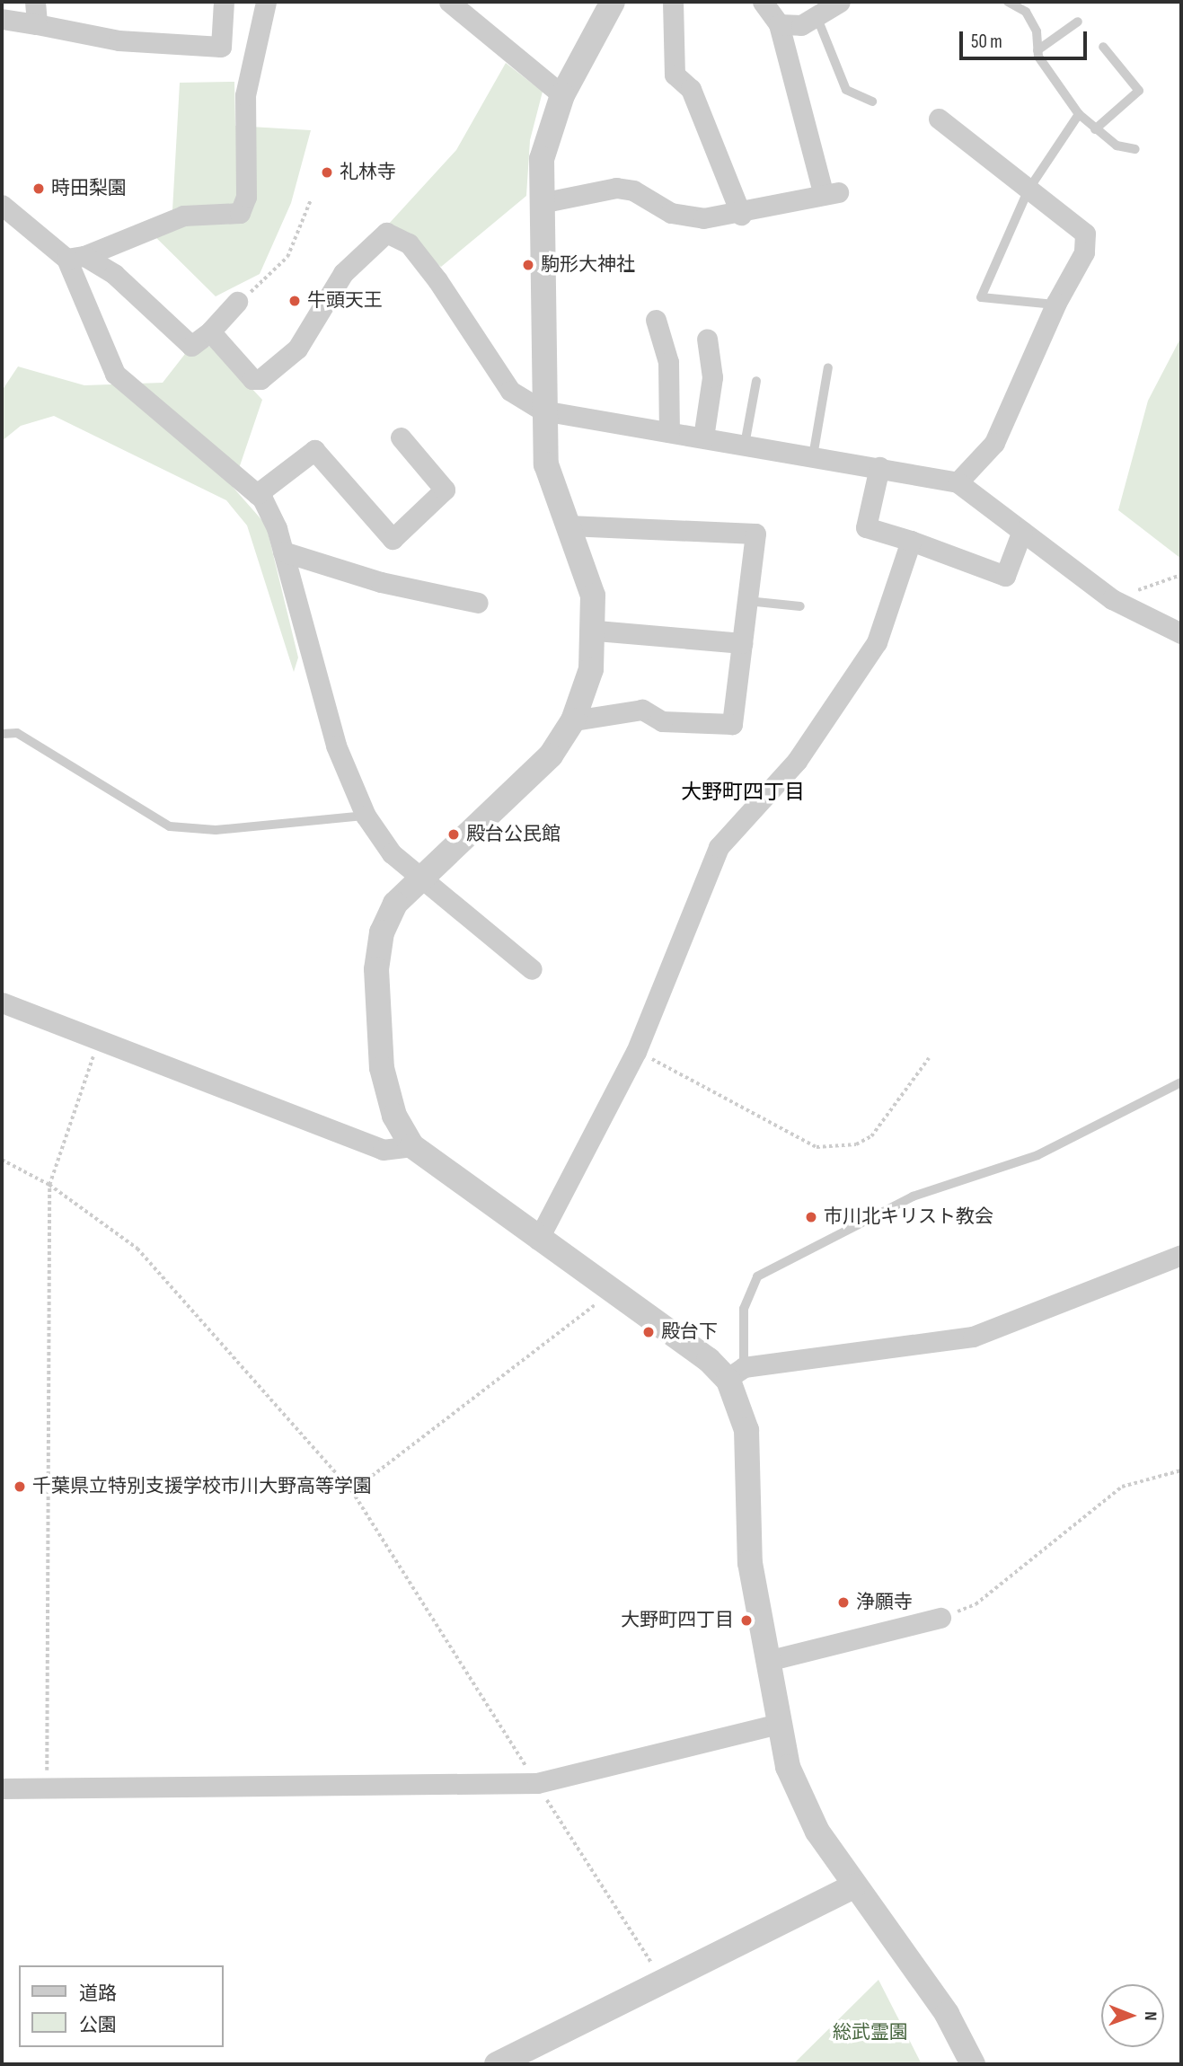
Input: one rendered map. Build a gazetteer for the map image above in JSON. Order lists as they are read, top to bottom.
{
  "districts": ["大野町四丁目"],
  "parks": ["総武霊園"],
  "places": [
    "礼林寺",
    "時田梨園",
    "駒形大神社",
    "牛頭天王",
    "殿台公民館",
    "市川北キリスト教会",
    "殿台下",
    "千葉県立特別支援学校市川大野高等学園",
    "浄願寺",
    "大野町四丁目"
  ],
  "legend": ["道路", "公園"],
  "scale_bar": "50 m",
  "north": "right"
}
